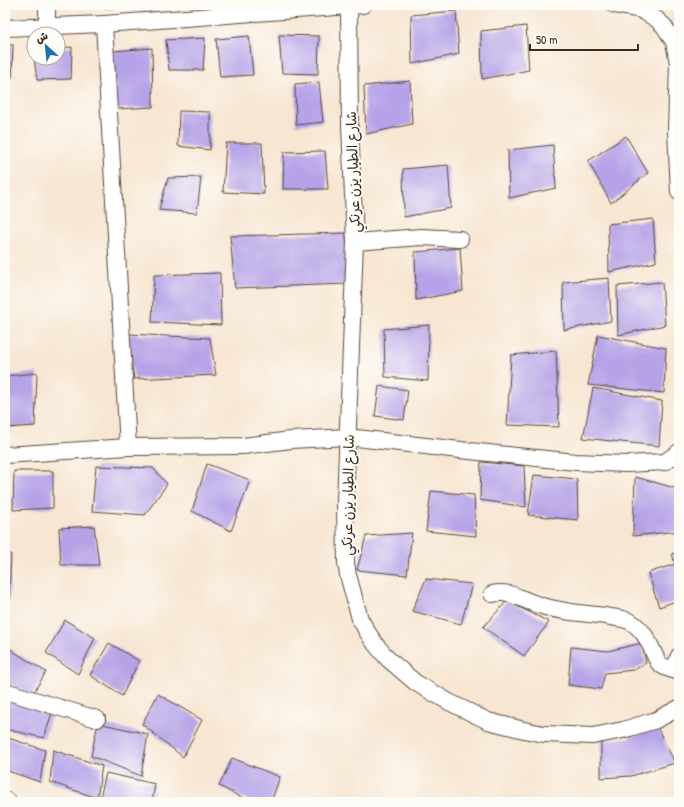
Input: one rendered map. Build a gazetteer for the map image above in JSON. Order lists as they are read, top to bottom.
{
  "streets": {
    "street": ["شارع الطيار يزن عرنكي"]
  },
  "scale_bar": "50 m",
  "north": "top left"
}
